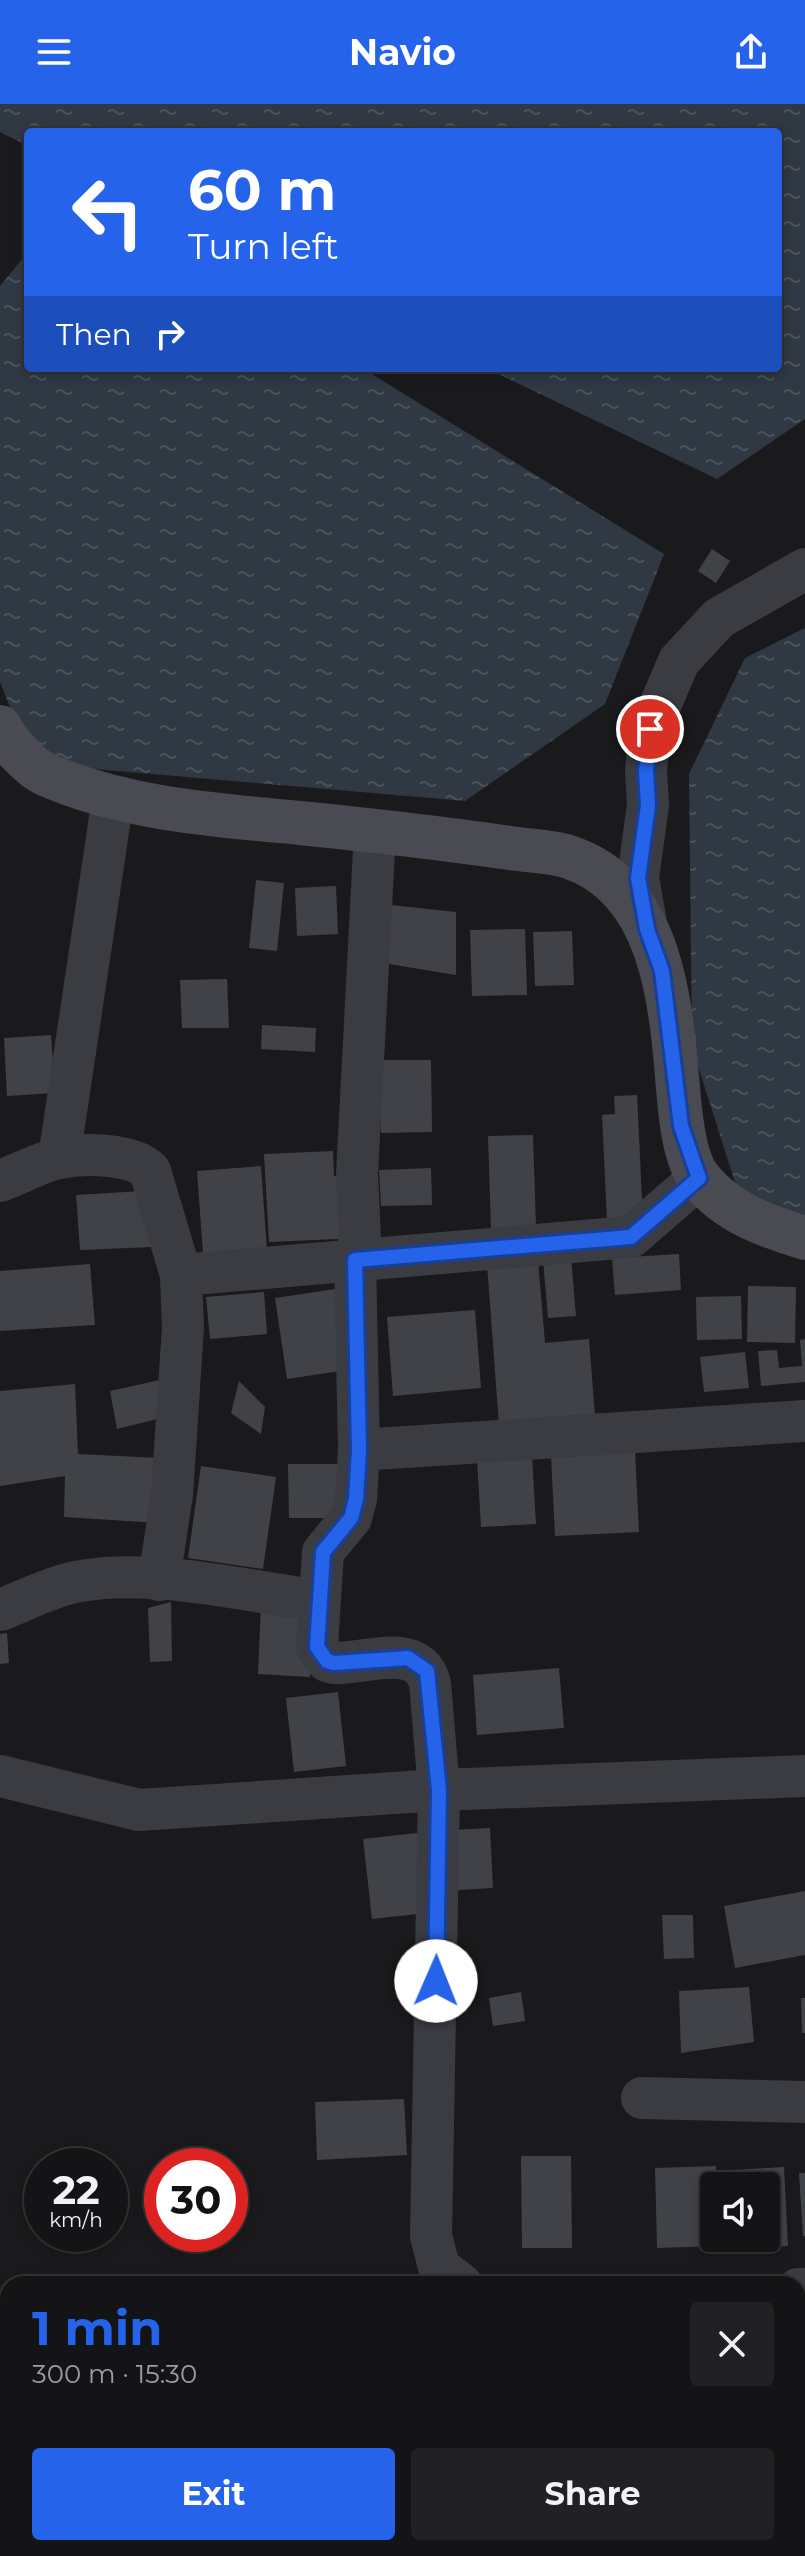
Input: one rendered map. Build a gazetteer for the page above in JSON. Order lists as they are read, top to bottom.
{
  "page": {
    "header": "Navio",
    "turn": ["60 m", "Turn left"],
    "then": "Then",
    "speed": "22 km/h",
    "limit": "30",
    "heading": ["1 min", "300 m · 15:30"],
    "buttons": ["Exit", "Share"]
  }
}
